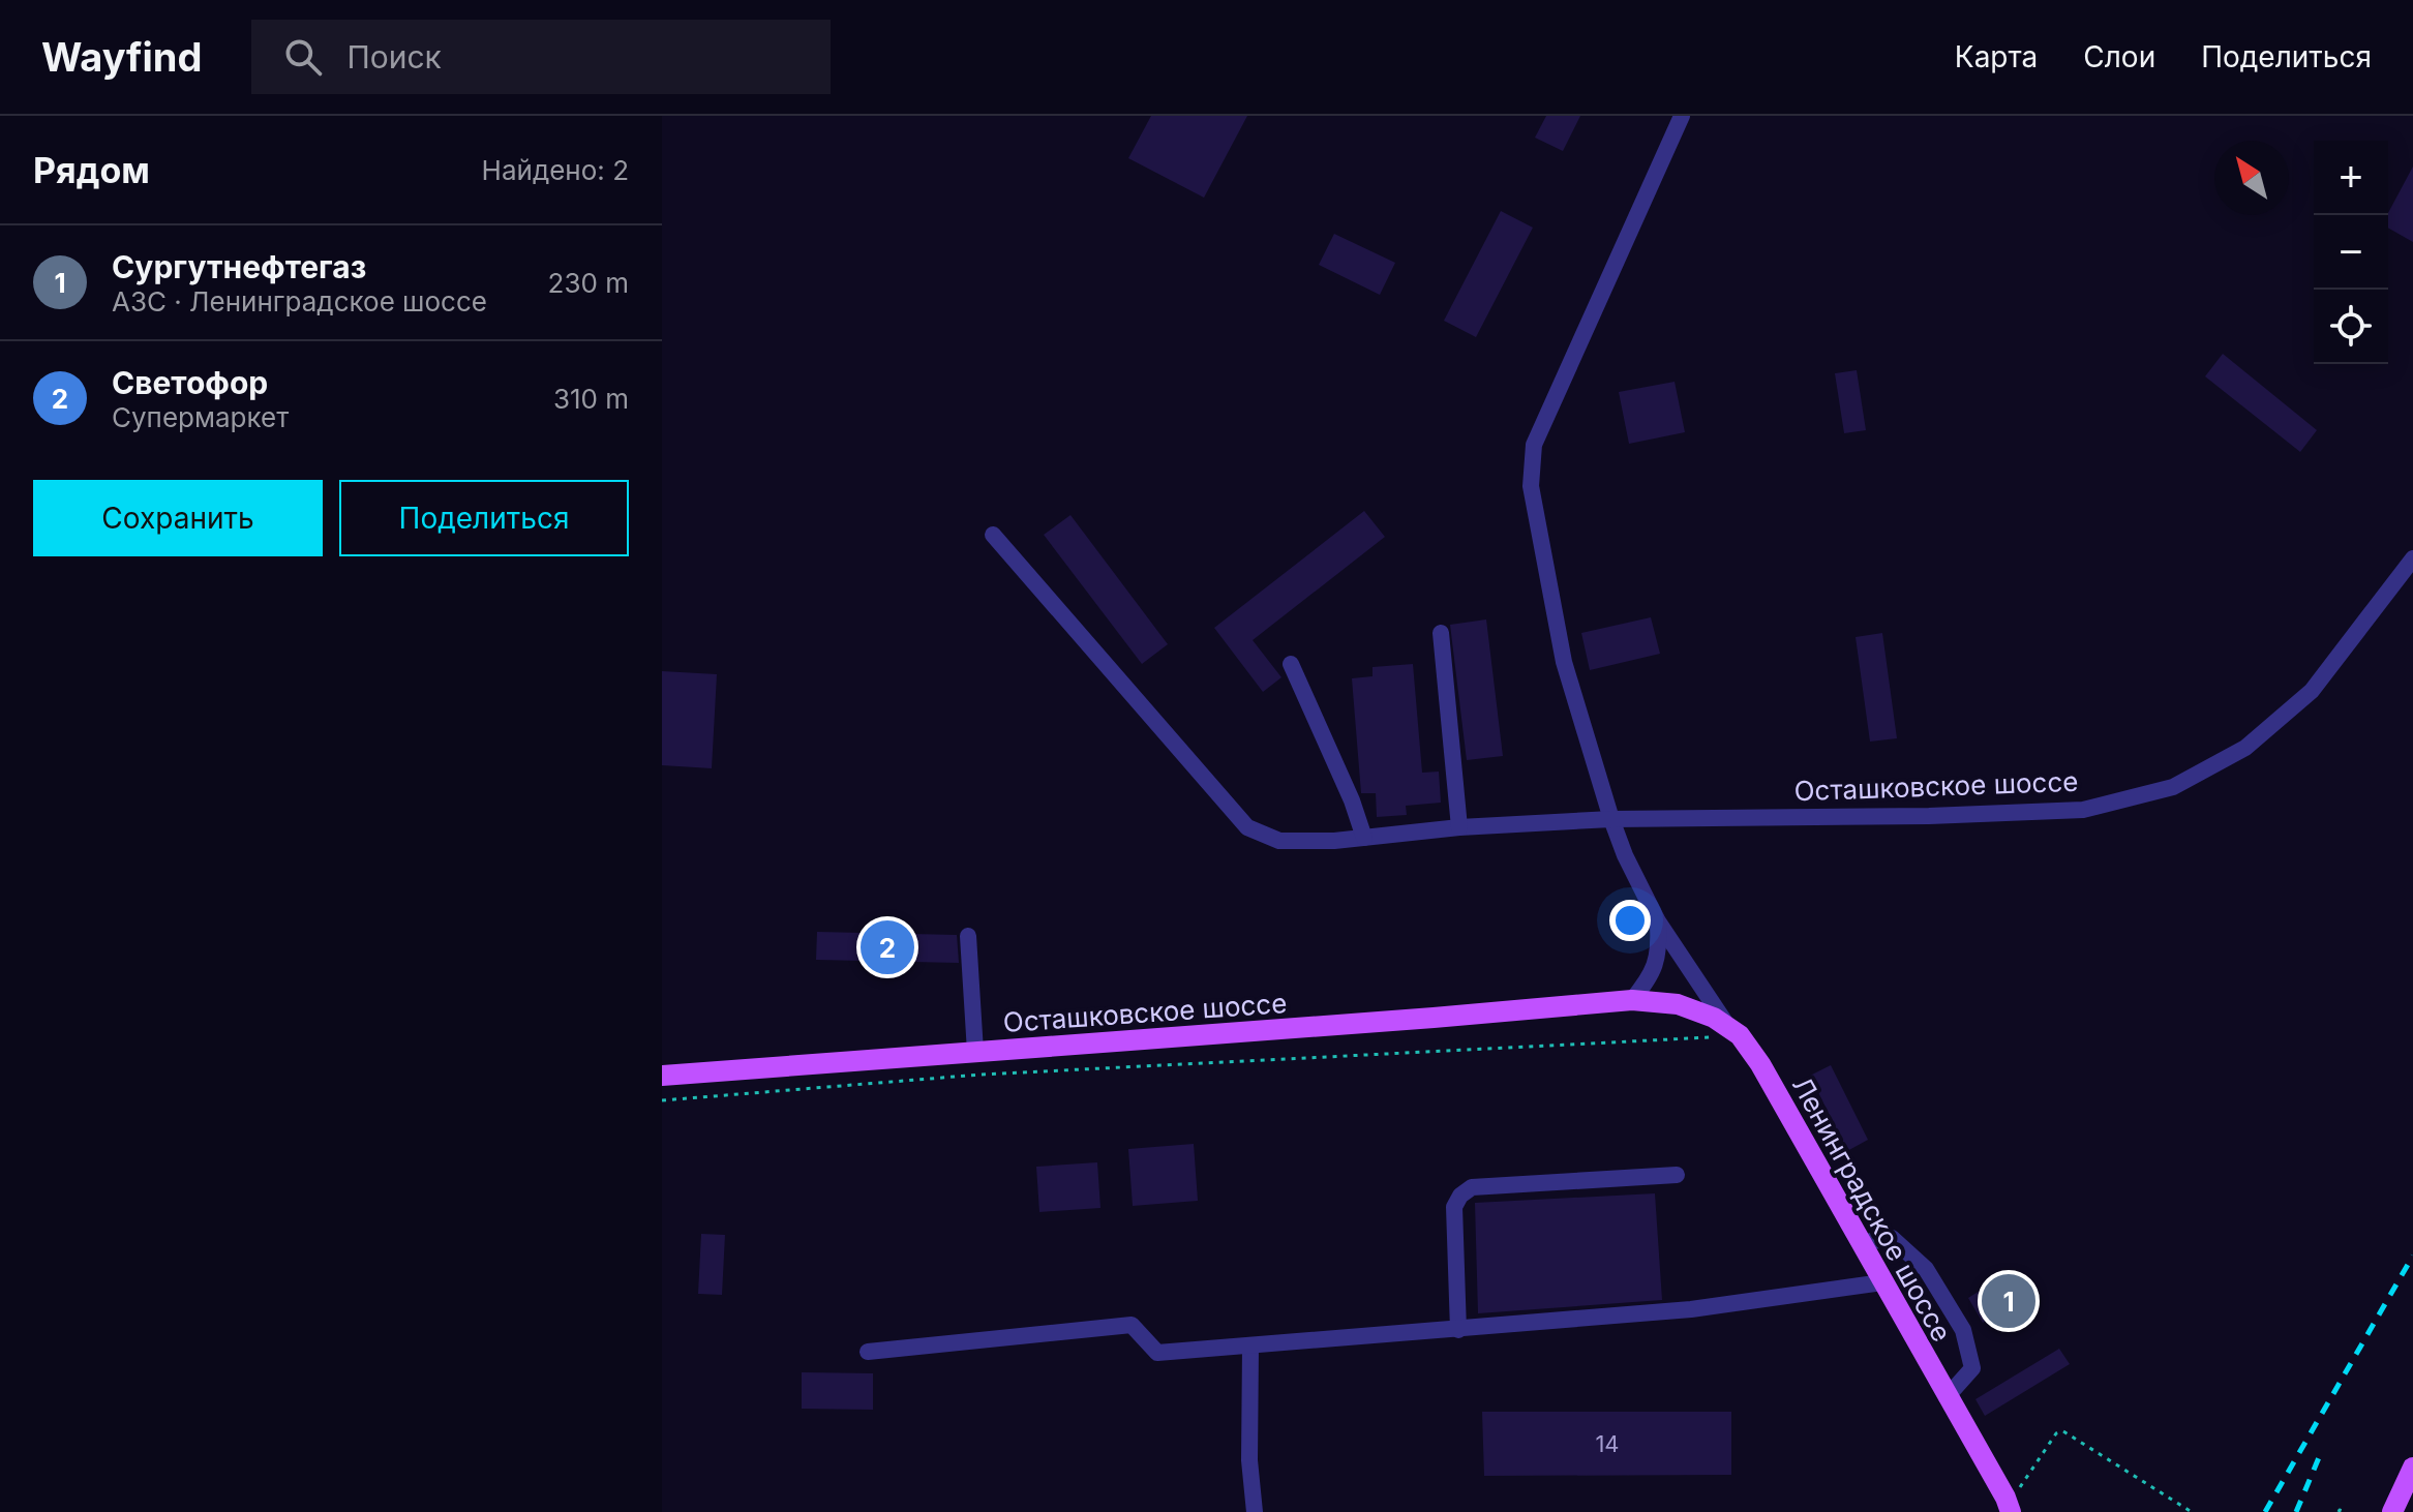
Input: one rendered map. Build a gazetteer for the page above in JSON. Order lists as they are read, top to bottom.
{
  "streets": {
    "main road": ["Осташковское шоссе", "Ленинградское шоссе"]
  },
  "house_numbers": ["14"],
  "north": "top left",
  "page": {
    "header": "Wayfind",
    "search": "Поиск",
    "nav": ["Карта", "Слои", "Поделиться"],
    "heading": ["Рядом", "Найдено: 2"],
    "map_buttons": ["+", "−"],
    "list": [
      {
        "mark": "1",
        "name": "Сургутнефтегаз",
        "note": "АЗС · Ленинградское шоссе",
        "value": "230 m"
      },
      {
        "mark": "2",
        "name": "Светофор",
        "note": "Супермаркет",
        "value": "310 m"
      }
    ],
    "buttons": ["Сохранить", "Поделиться"],
    "pins": ["2", "1"]
  }
}
